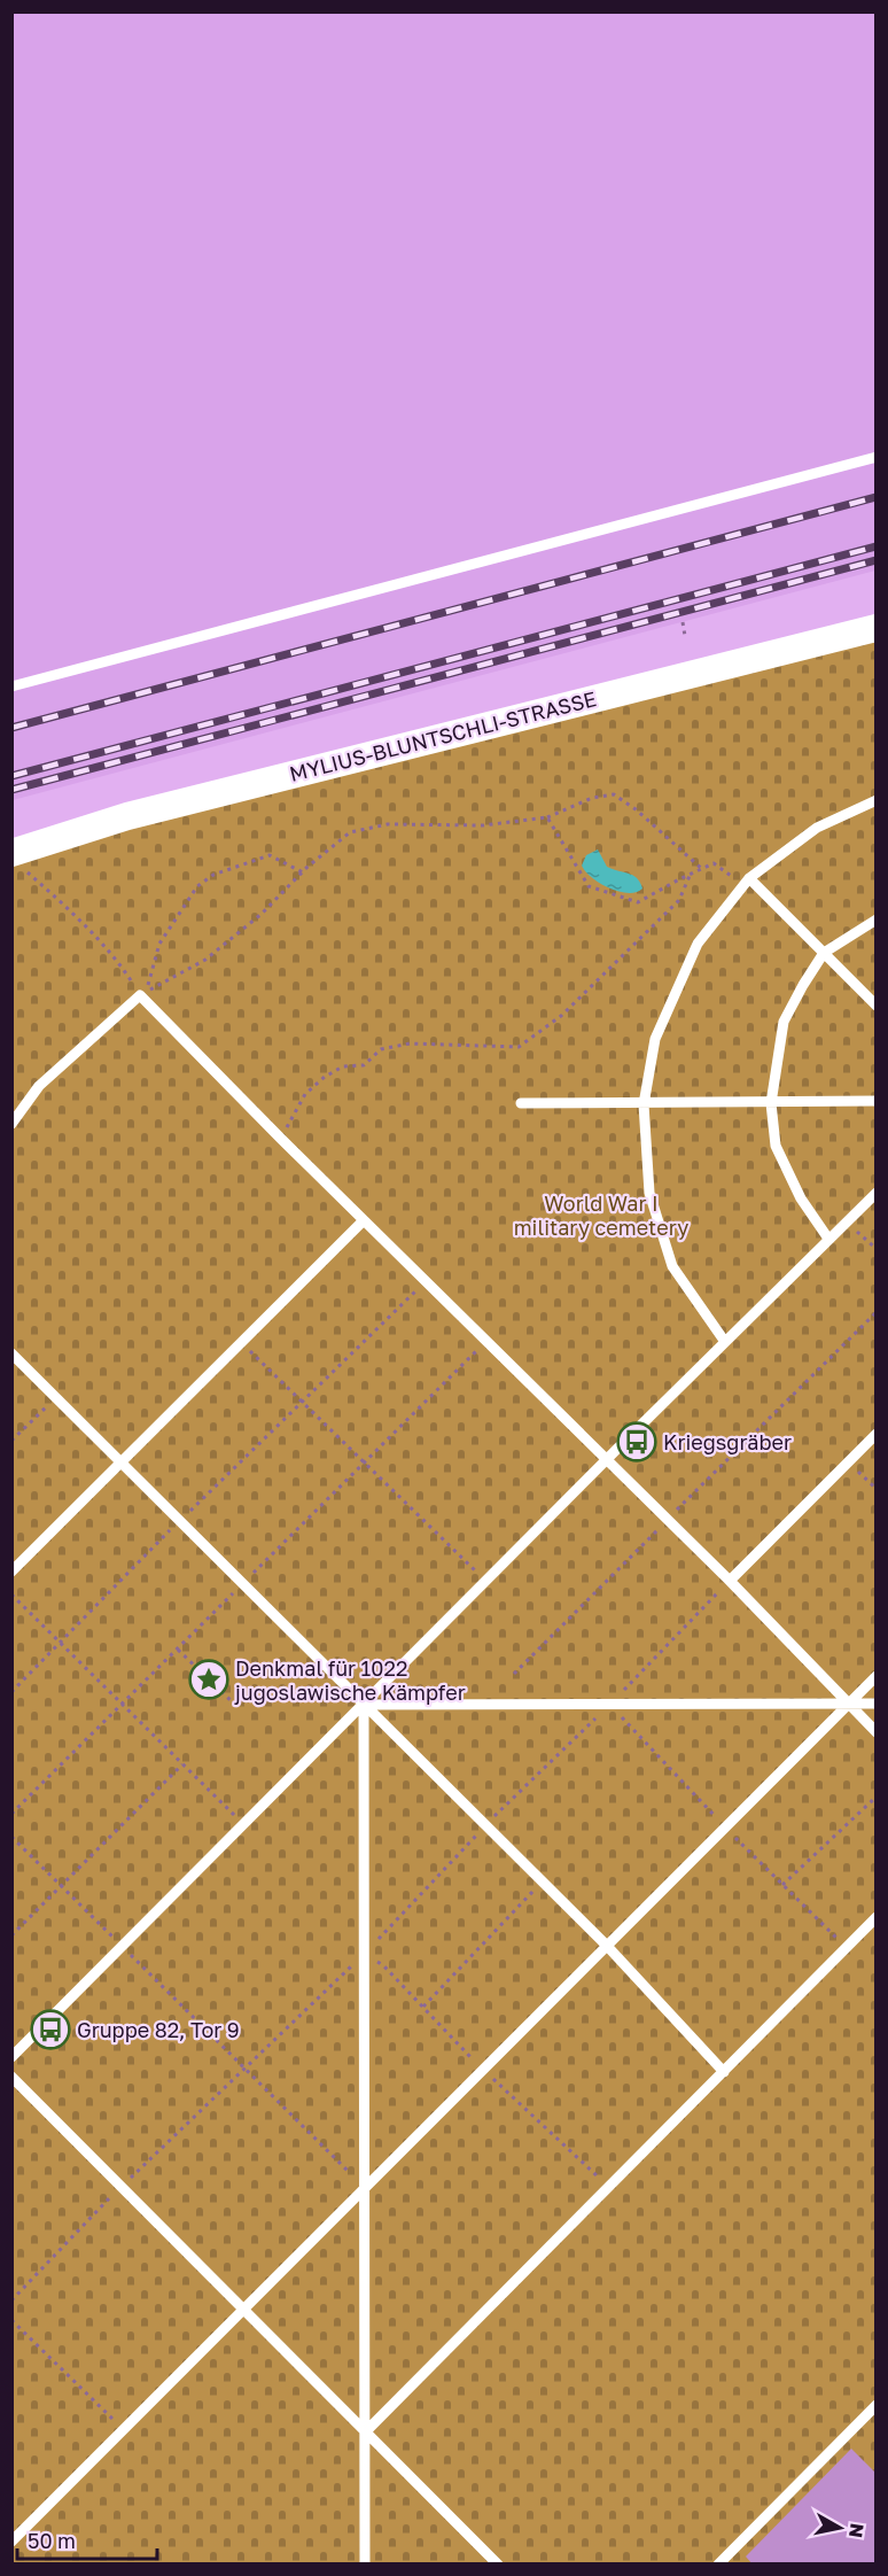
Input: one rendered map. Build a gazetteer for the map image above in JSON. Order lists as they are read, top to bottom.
{
  "streets": {
    "street": ["MYLIUS-BLUNTSCHLI-STRASSE"]
  },
  "parks": ["World War I military cemetery"],
  "places": {
    "bus stop": ["Kriegsgräber", "Gruppe 82, Tor 9"],
    "place": ["Denkmal für 1022 jugoslawische Kämpfer"]
  },
  "scale_bar": "50 m",
  "north": "right"
}
